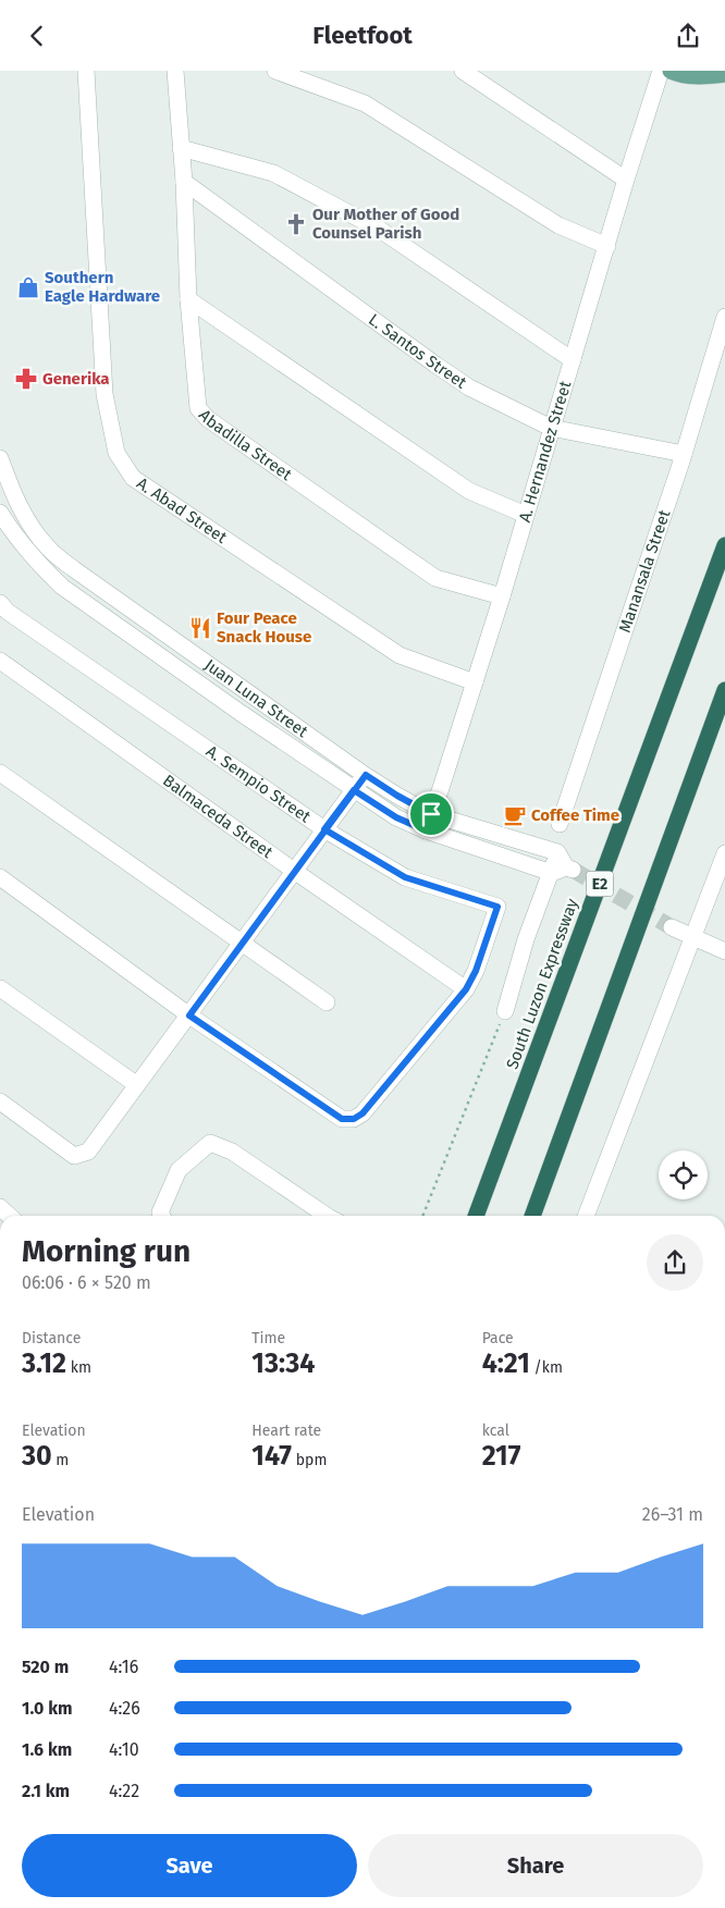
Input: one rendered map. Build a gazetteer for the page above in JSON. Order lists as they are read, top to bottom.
{
  "streets": {
    "highway": ["E2", "South Luzon Expressway"],
    "street": [
      "L. Santos Street",
      "Abadilla Street",
      "A. Hernandez Street",
      "A. Abad Street",
      "Manansala Street",
      "Juan Luna Street",
      "A. Sempio Street",
      "Balmaceda Street"
    ]
  },
  "crossings": [
    ["L. Santos Street", "Abadilla Street"],
    ["L. Santos Street", "A. Hernandez Street"],
    ["L. Santos Street", "Manansala Street"],
    ["Abadilla Street", "A. Hernandez Street"],
    ["A. Hernandez Street", "A. Abad Street"],
    ["A. Hernandez Street", "Juan Luna Street"],
    ["A. Sempio Street", "Balmaceda Street"]
  ],
  "places": {
    "church": ["Our Mother of Good Counsel Parish"],
    "shop": ["Southern Eagle Hardware"],
    "pharmacy": ["Generika"],
    "restaurant": ["Four Peace Snack House"],
    "cafe": ["Coffee Time"]
  },
  "page": {
    "header": "Fleetfoot",
    "heading": ["Morning run", "06:06 · 6 × 520 m"],
    "stats": [
      ["Distance", "3.12 km"],
      ["Time", "13:34"],
      ["Pace", "4:21 /km"],
      ["Elevation", "30 m"],
      ["Heart rate", "147 bpm"],
      ["kcal", "217"]
    ],
    "chart": ["Elevation", "26–31 m"],
    "list": [
      {
        "name": "520 m",
        "note": "4:16"
      },
      {
        "name": "1.0 km",
        "note": "4:26"
      },
      {
        "name": "1.6 km",
        "note": "4:10"
      },
      {
        "name": "2.1 km",
        "note": "4:22"
      }
    ],
    "buttons": ["Save", "Share"]
  }
}
